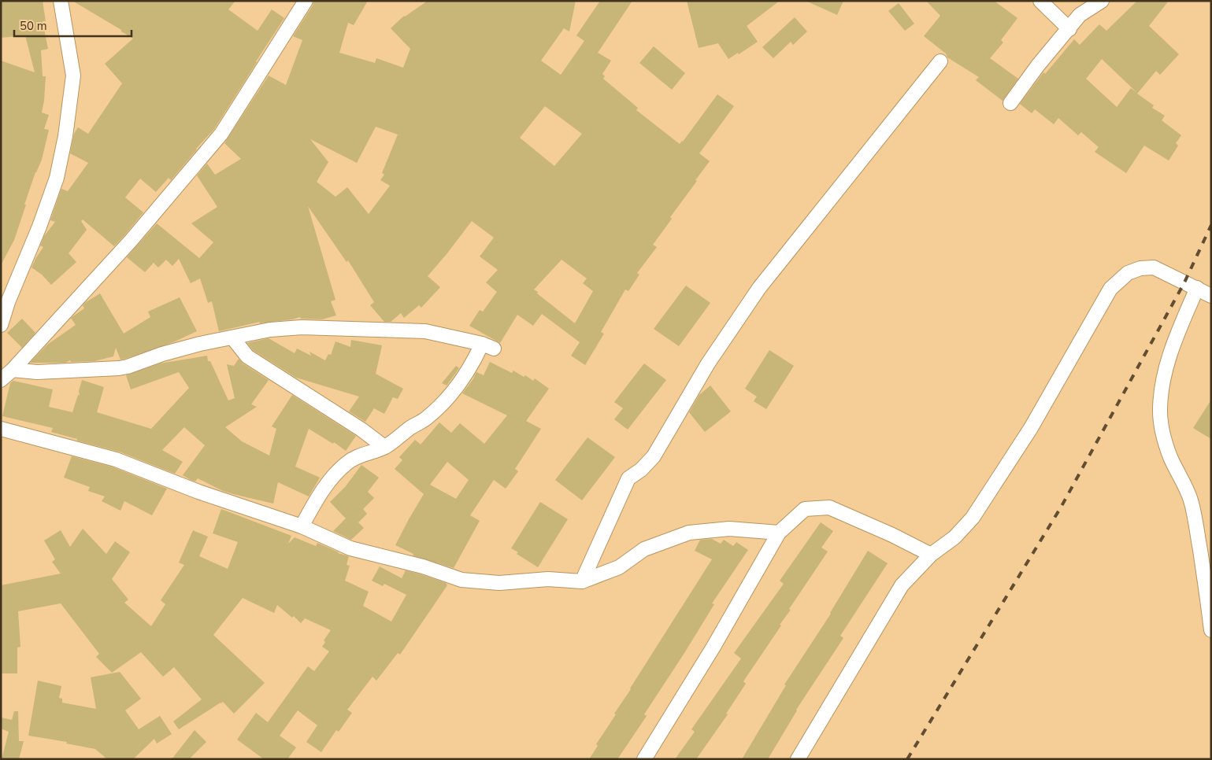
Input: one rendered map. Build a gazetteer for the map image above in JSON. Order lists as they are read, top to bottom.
{
  "scale_bar": "50 m"
}
